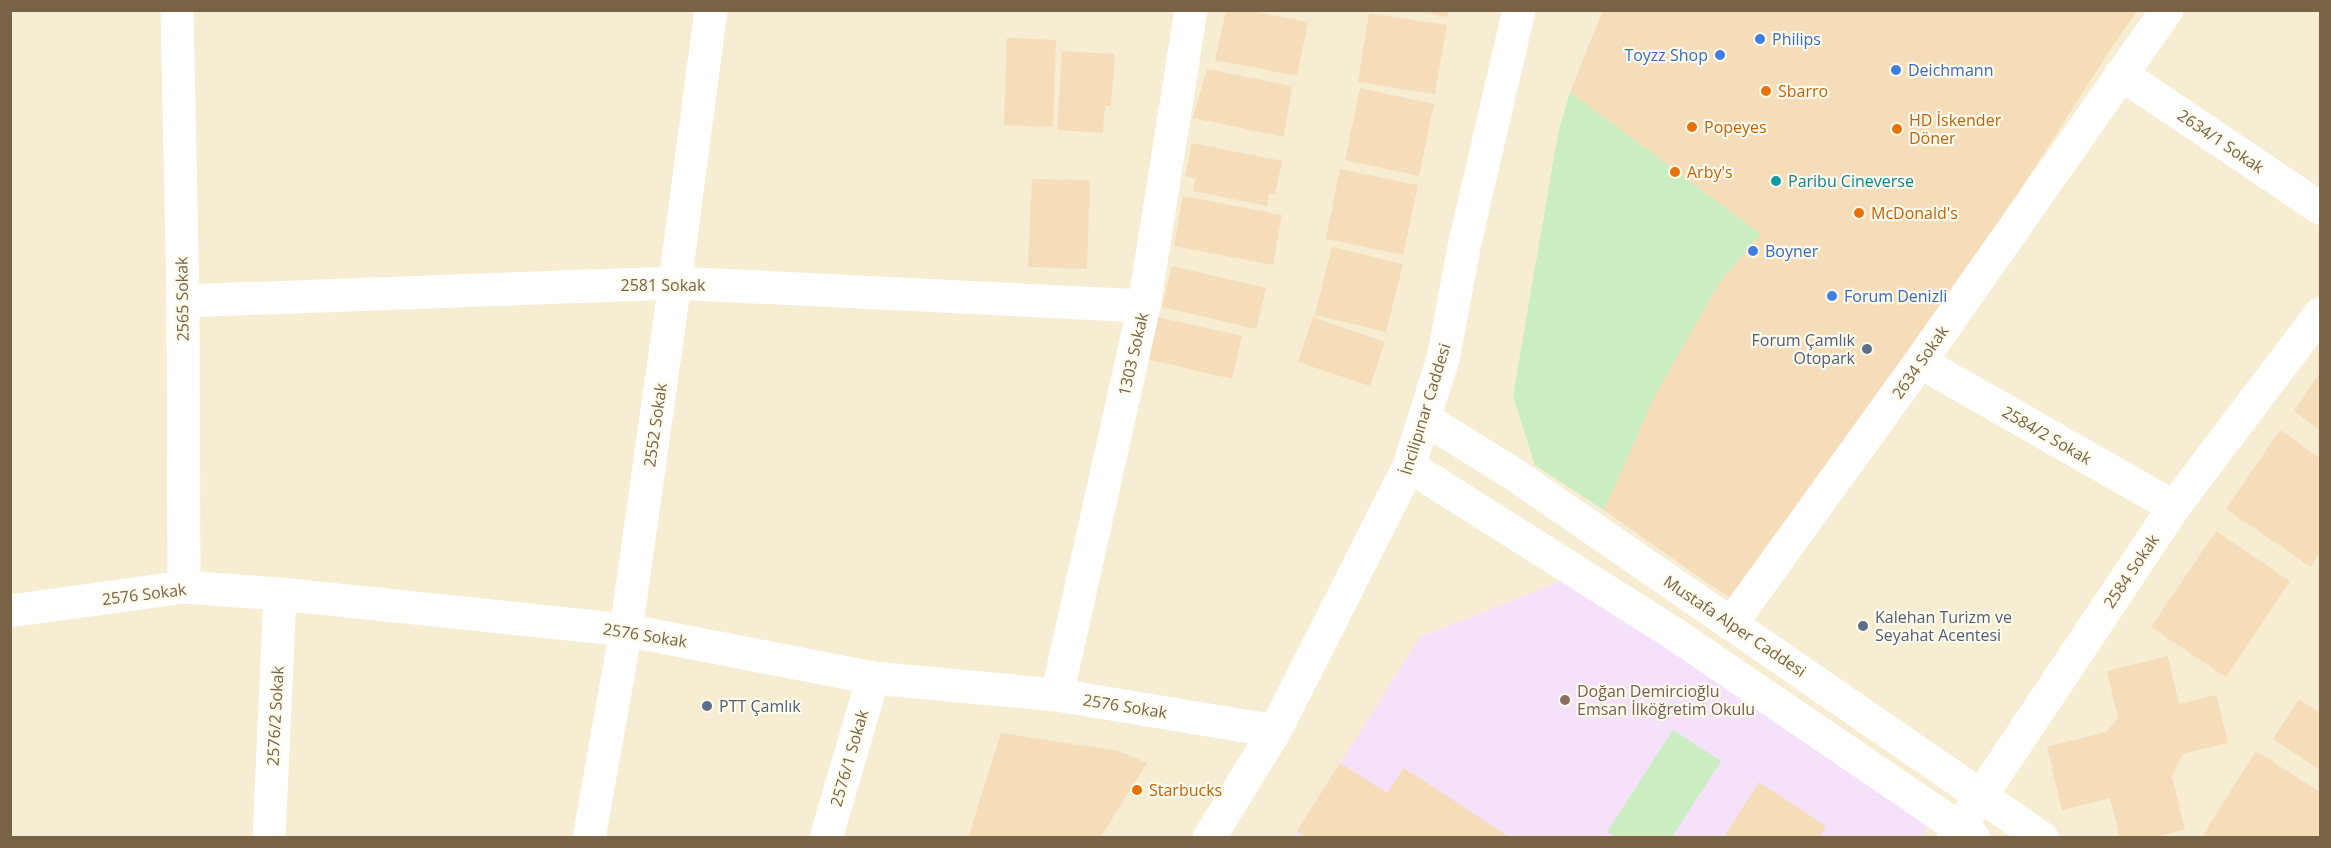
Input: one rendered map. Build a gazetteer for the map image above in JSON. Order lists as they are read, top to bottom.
{
  "streets": {
    "street": [
      "2634/1 Sokak",
      "2581 Sokak",
      "2565 Sokak",
      "1303 Sokak",
      "2634 Sokak",
      "İncilipınar Caddesi",
      "2552 Sokak",
      "2584/2 Sokak",
      "2584 Sokak",
      "2576 Sokak",
      "Mustafa Alper Caddesi",
      "2576/2 Sokak",
      "2576/1 Sokak"
    ]
  },
  "crossings": [
    ["2634/1 Sokak", "2634 Sokak"],
    ["2581 Sokak", "2565 Sokak"],
    ["2581 Sokak", "1303 Sokak"],
    ["2581 Sokak", "2552 Sokak"],
    ["2565 Sokak", "2576 Sokak"],
    ["1303 Sokak", "2576 Sokak"],
    ["2634 Sokak", "2584/2 Sokak"],
    ["2634 Sokak", "Mustafa Alper Caddesi"],
    ["İncilipınar Caddesi", "2576 Sokak"],
    ["İncilipınar Caddesi", "Mustafa Alper Caddesi"],
    ["2552 Sokak", "2576 Sokak"],
    ["2584/2 Sokak", "2584 Sokak"],
    ["2584 Sokak", "Mustafa Alper Caddesi"],
    ["2576 Sokak", "2576/2 Sokak"],
    ["2576 Sokak", "2576/1 Sokak"]
  ],
  "places": [
    "Philips",
    "Toyzz Shop",
    "Deichmann",
    "Sbarro",
    "Popeyes",
    "HD İskender Döner",
    "Arby's",
    "Paribu Cineverse",
    "McDonald's",
    "Boyner",
    "Forum Denizli",
    "Forum Çamlık Otopark",
    "Kalehan Turizm ve Seyahat Acentesi",
    "Doğan Demircioğlu Emsan İlköğretim Okulu",
    "PTT Çamlık",
    "Starbucks"
  ]
}
